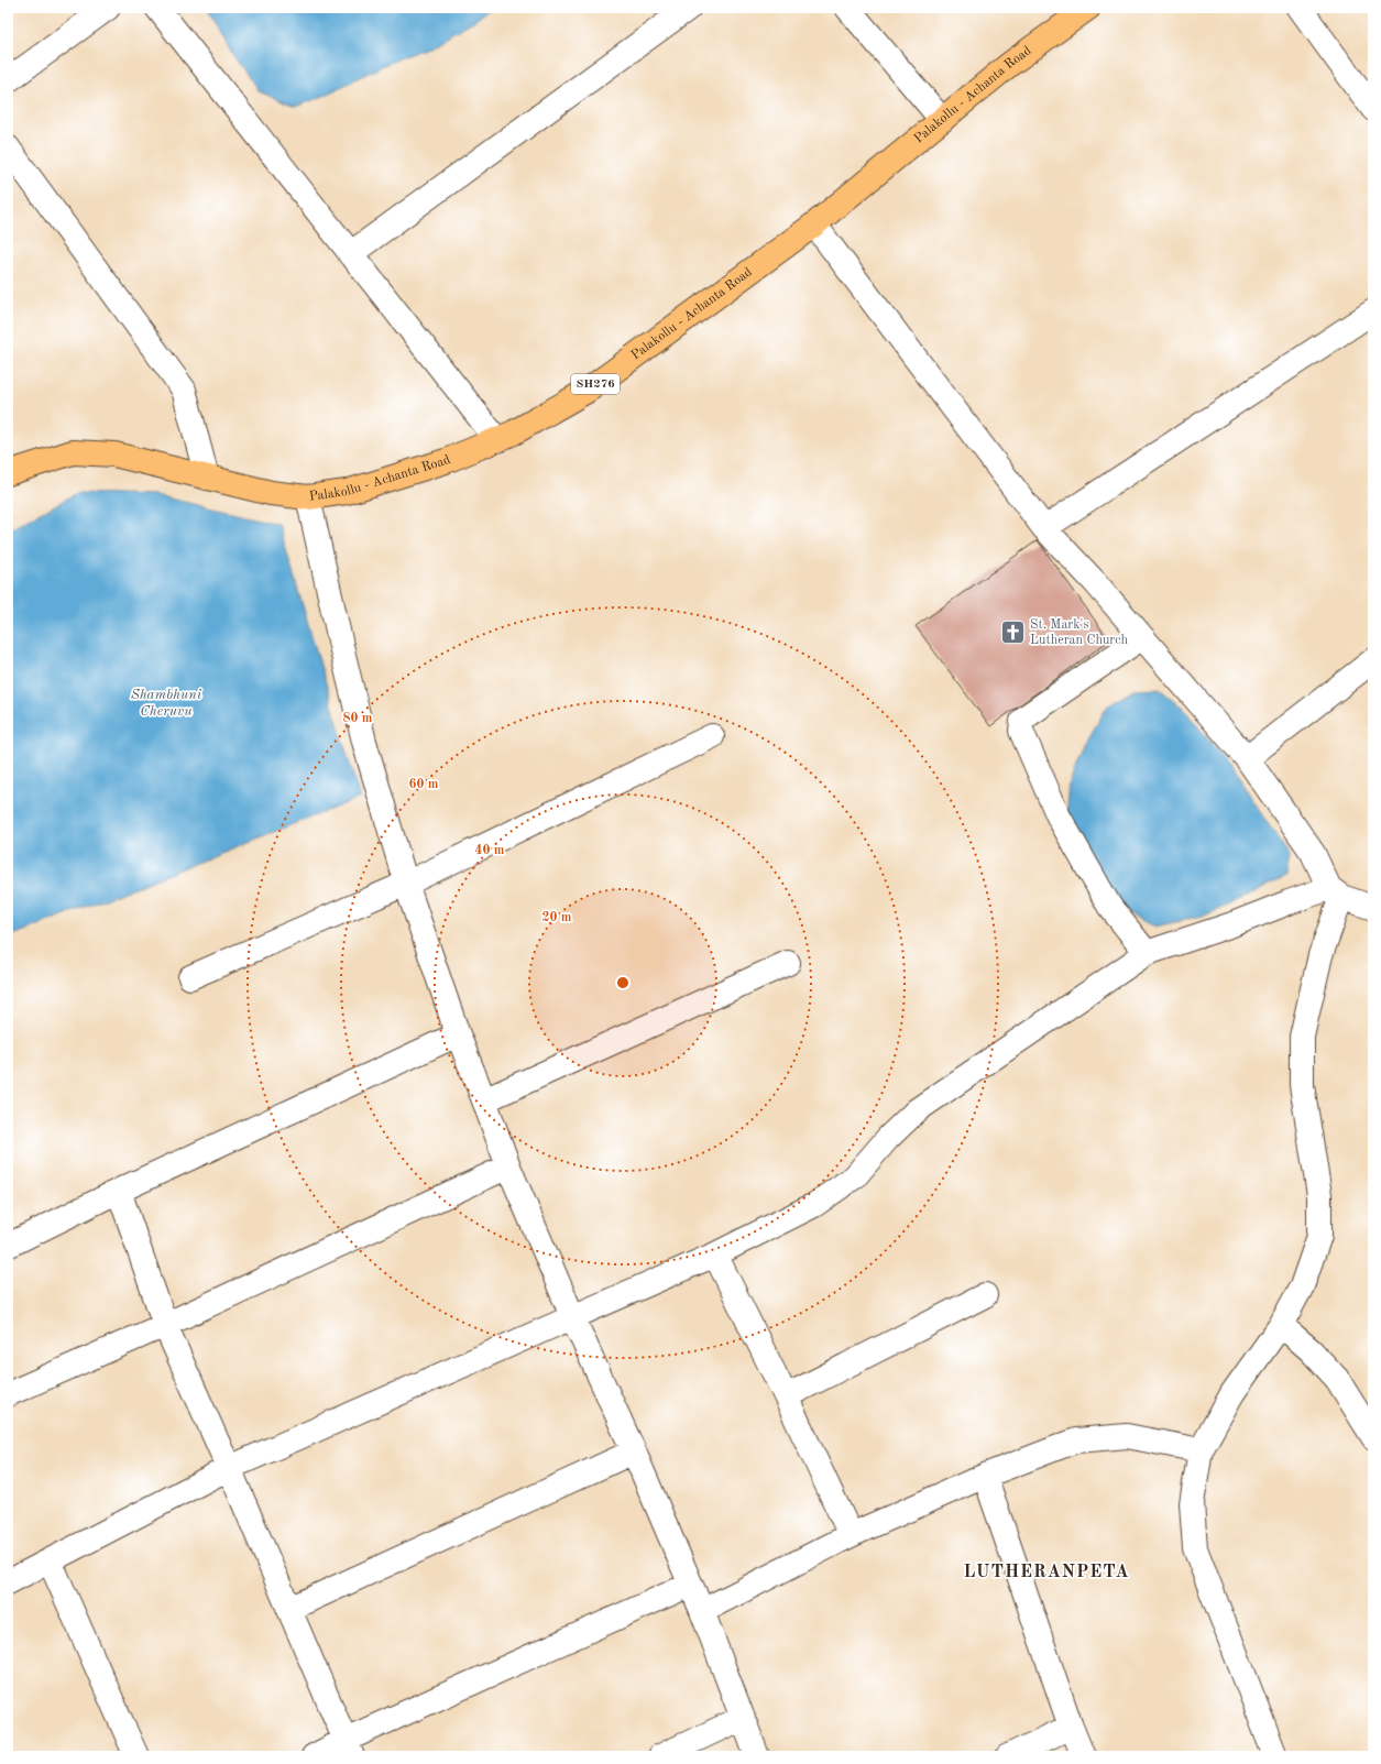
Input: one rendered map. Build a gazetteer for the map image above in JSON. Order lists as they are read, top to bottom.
{
  "streets": {
    "main road": ["Palakollu - Achanta Road", "SH276"]
  },
  "districts": ["LUTHERANPETA"],
  "water": ["Shambhuni Cheruvu"],
  "places": {
    "church": ["St. Mark's Lutheran Church"]
  },
  "rings": [
    "80 m",
    "60 m",
    "40 m",
    "20 m"
  ]
}
